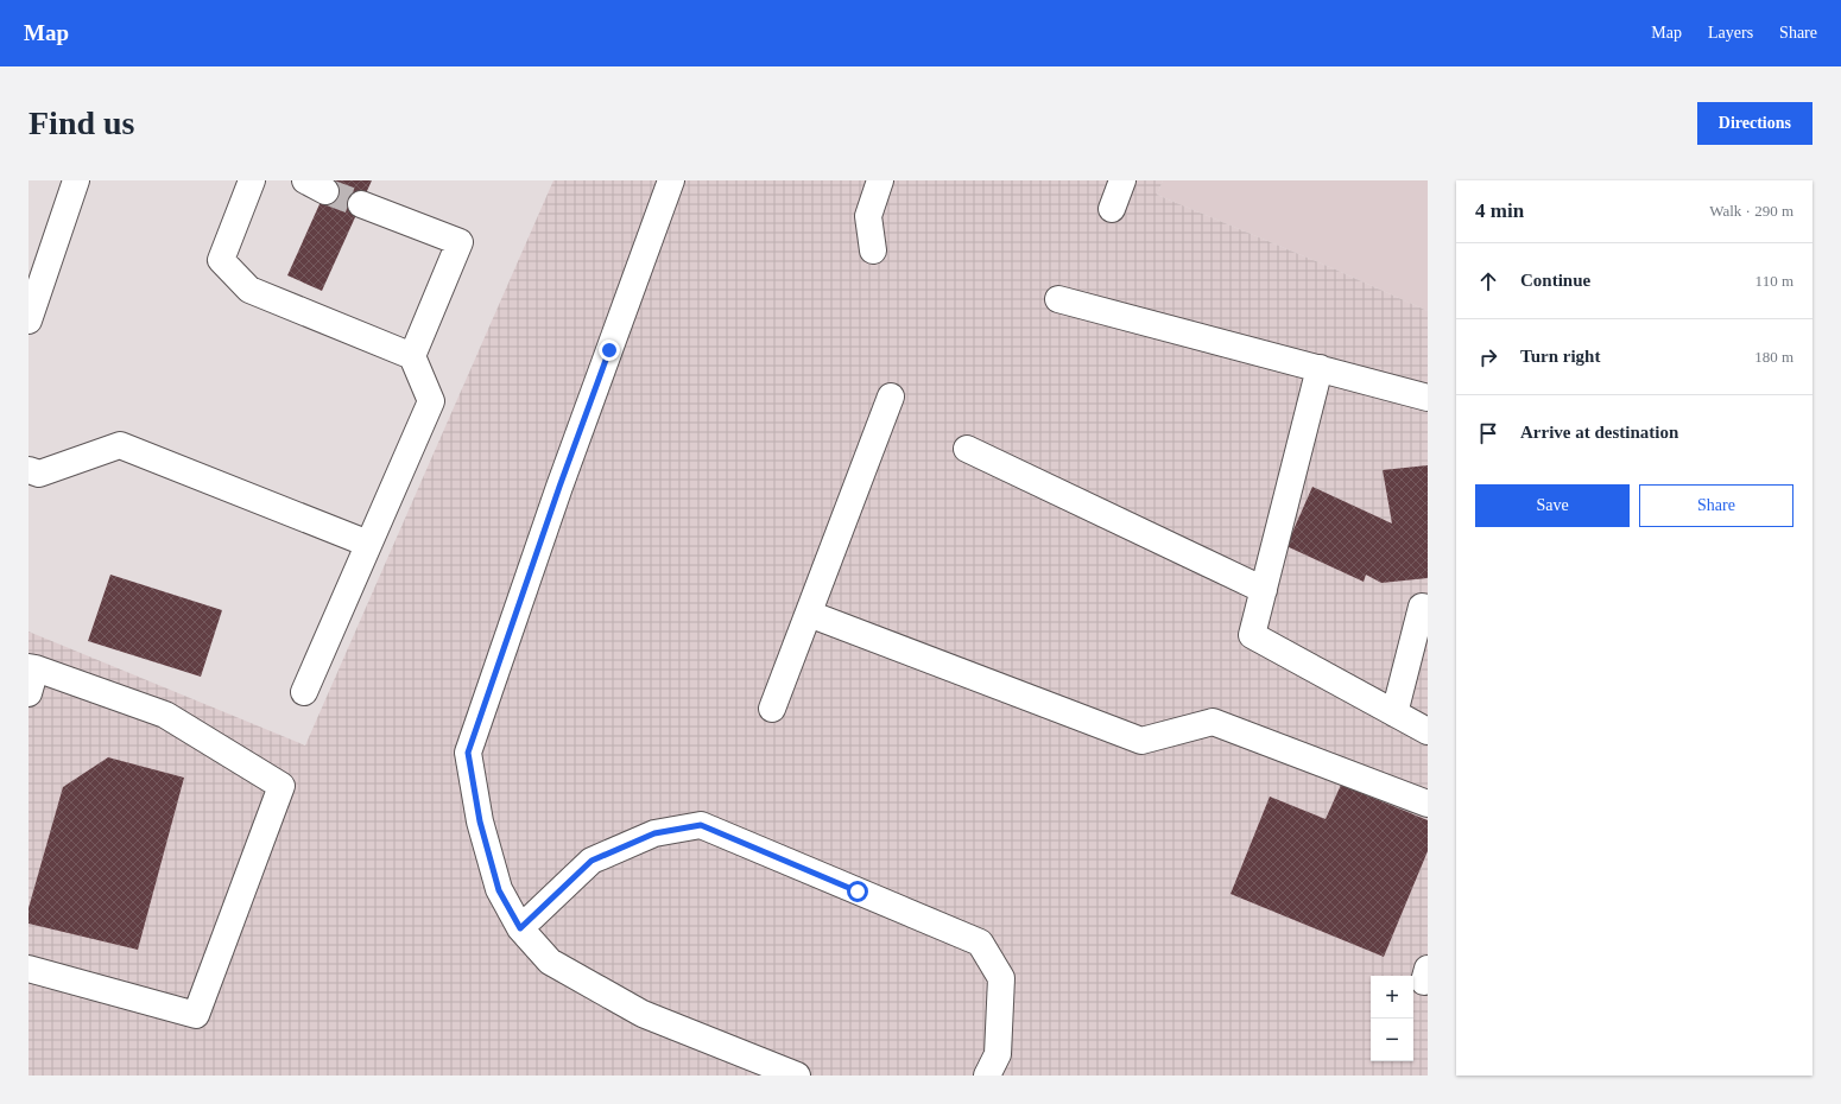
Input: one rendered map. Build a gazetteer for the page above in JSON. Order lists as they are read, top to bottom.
{
  "page": {
    "header": "Map",
    "nav": ["Map", "Layers", "Share"],
    "buttons": [
      "Directions",
      ["Save", "Share"]
    ],
    "title": "Find us",
    "heading": ["4 min", "Walk · 290 m"],
    "list": [
      ["Continue", "110 m"],
      ["Turn right", "180 m"],
      "Arrive at destination"
    ],
    "map_buttons": ["+", "−"]
  }
}
